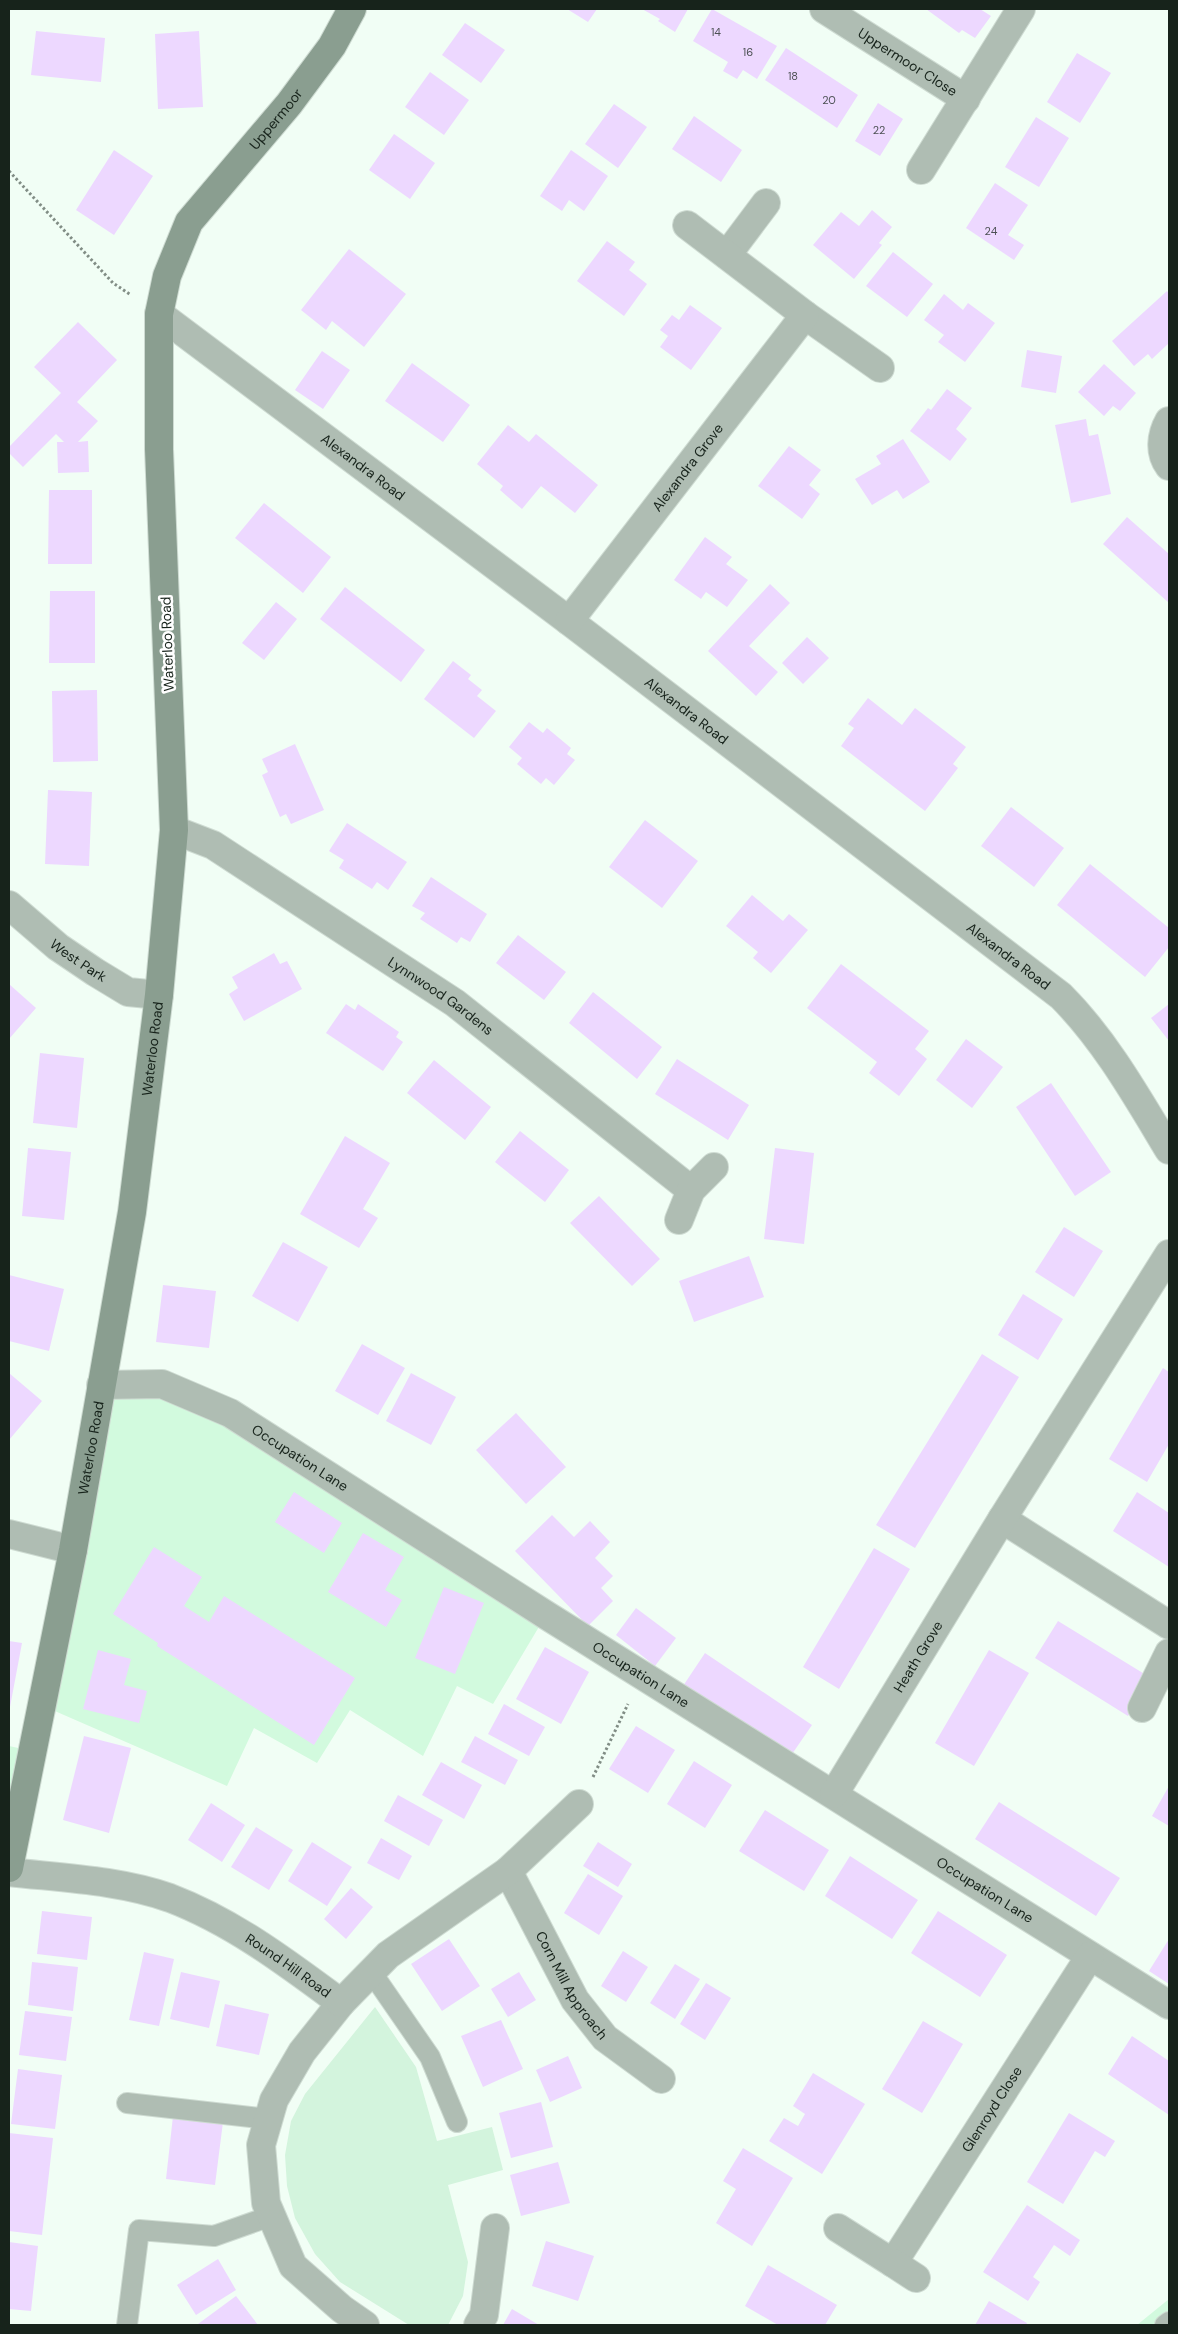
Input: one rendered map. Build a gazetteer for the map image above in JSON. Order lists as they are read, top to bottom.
{
  "streets": {
    "main road": ["Uppermoor", "Waterloo Road"],
    "street": [
      "Uppermoor Close",
      "Alexandra Road",
      "Alexandra Grove",
      "West Park",
      "Lynnwood Gardens",
      "Occupation Lane",
      "Heath Grove",
      "Round Hill Road",
      "Corn Mill Approach",
      "Glenroyd Close"
    ]
  },
  "crossings": [
    ["Uppermoor", "Waterloo Road"],
    ["Alexandra Road", "Alexandra Grove"],
    ["Alexandra Road", "Waterloo Road"],
    ["Waterloo Road", "West Park"],
    ["Waterloo Road", "Lynnwood Gardens"],
    ["Waterloo Road", "Occupation Lane"],
    ["Waterloo Road", "Round Hill Road"],
    ["Occupation Lane", "Heath Grove"],
    ["Occupation Lane", "Glenroyd Close"]
  ],
  "house_numbers": [
    "14",
    "16",
    "18",
    "20",
    "22",
    "24"
  ]
}
